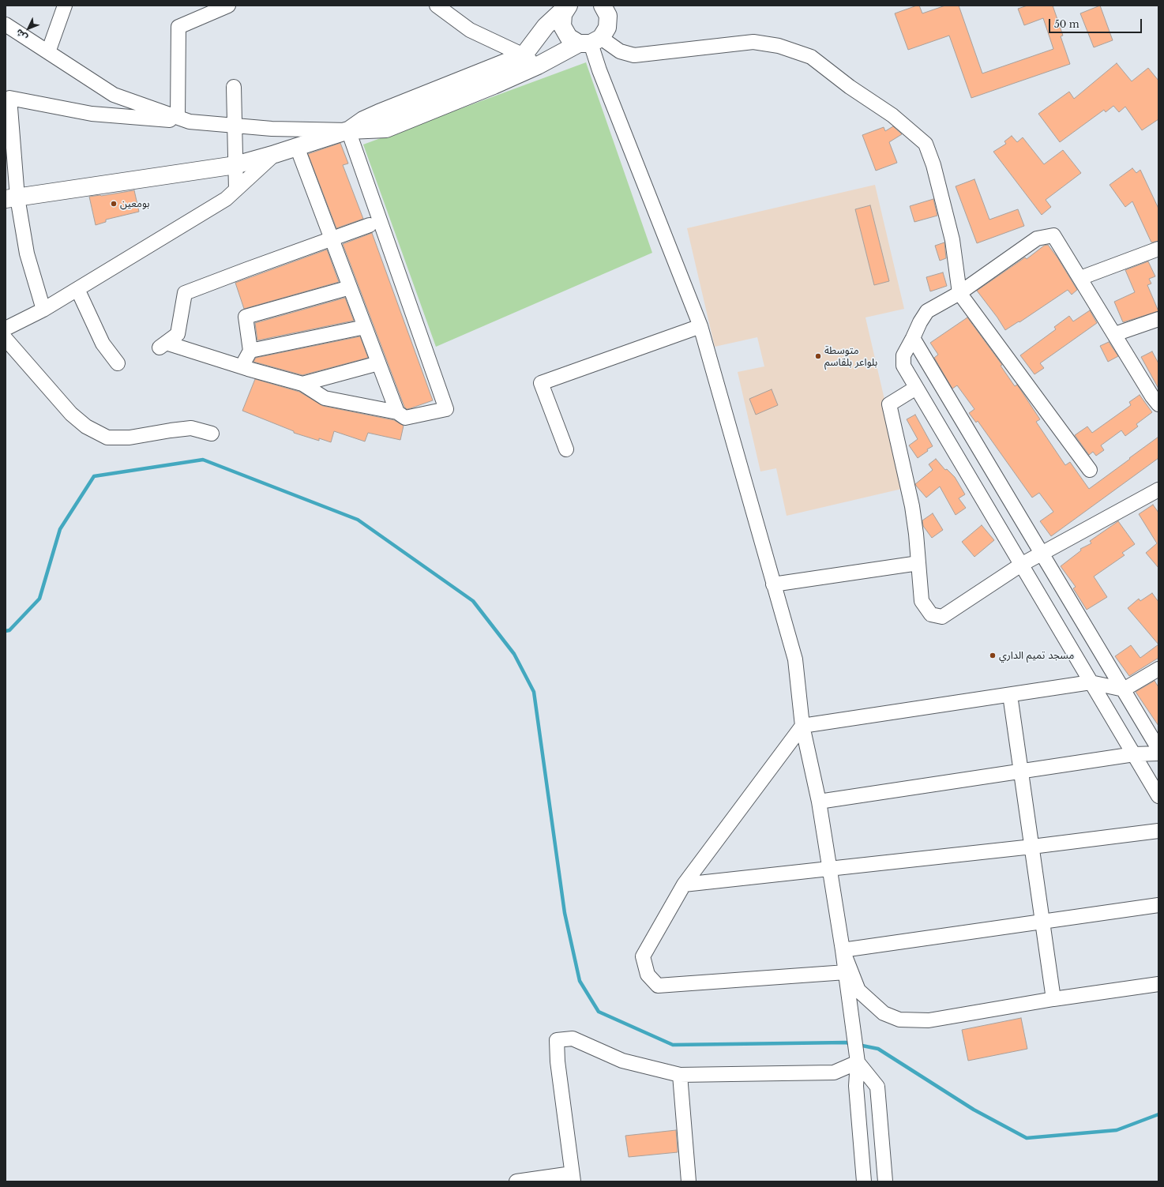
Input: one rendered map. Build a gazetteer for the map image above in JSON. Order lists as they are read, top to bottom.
{
  "places": ["بومعين", "متوسطة بلواعر بلقاسم", "مسجد تميم الداري"],
  "scale_bar": "50 m",
  "north": "bottom left"
}
